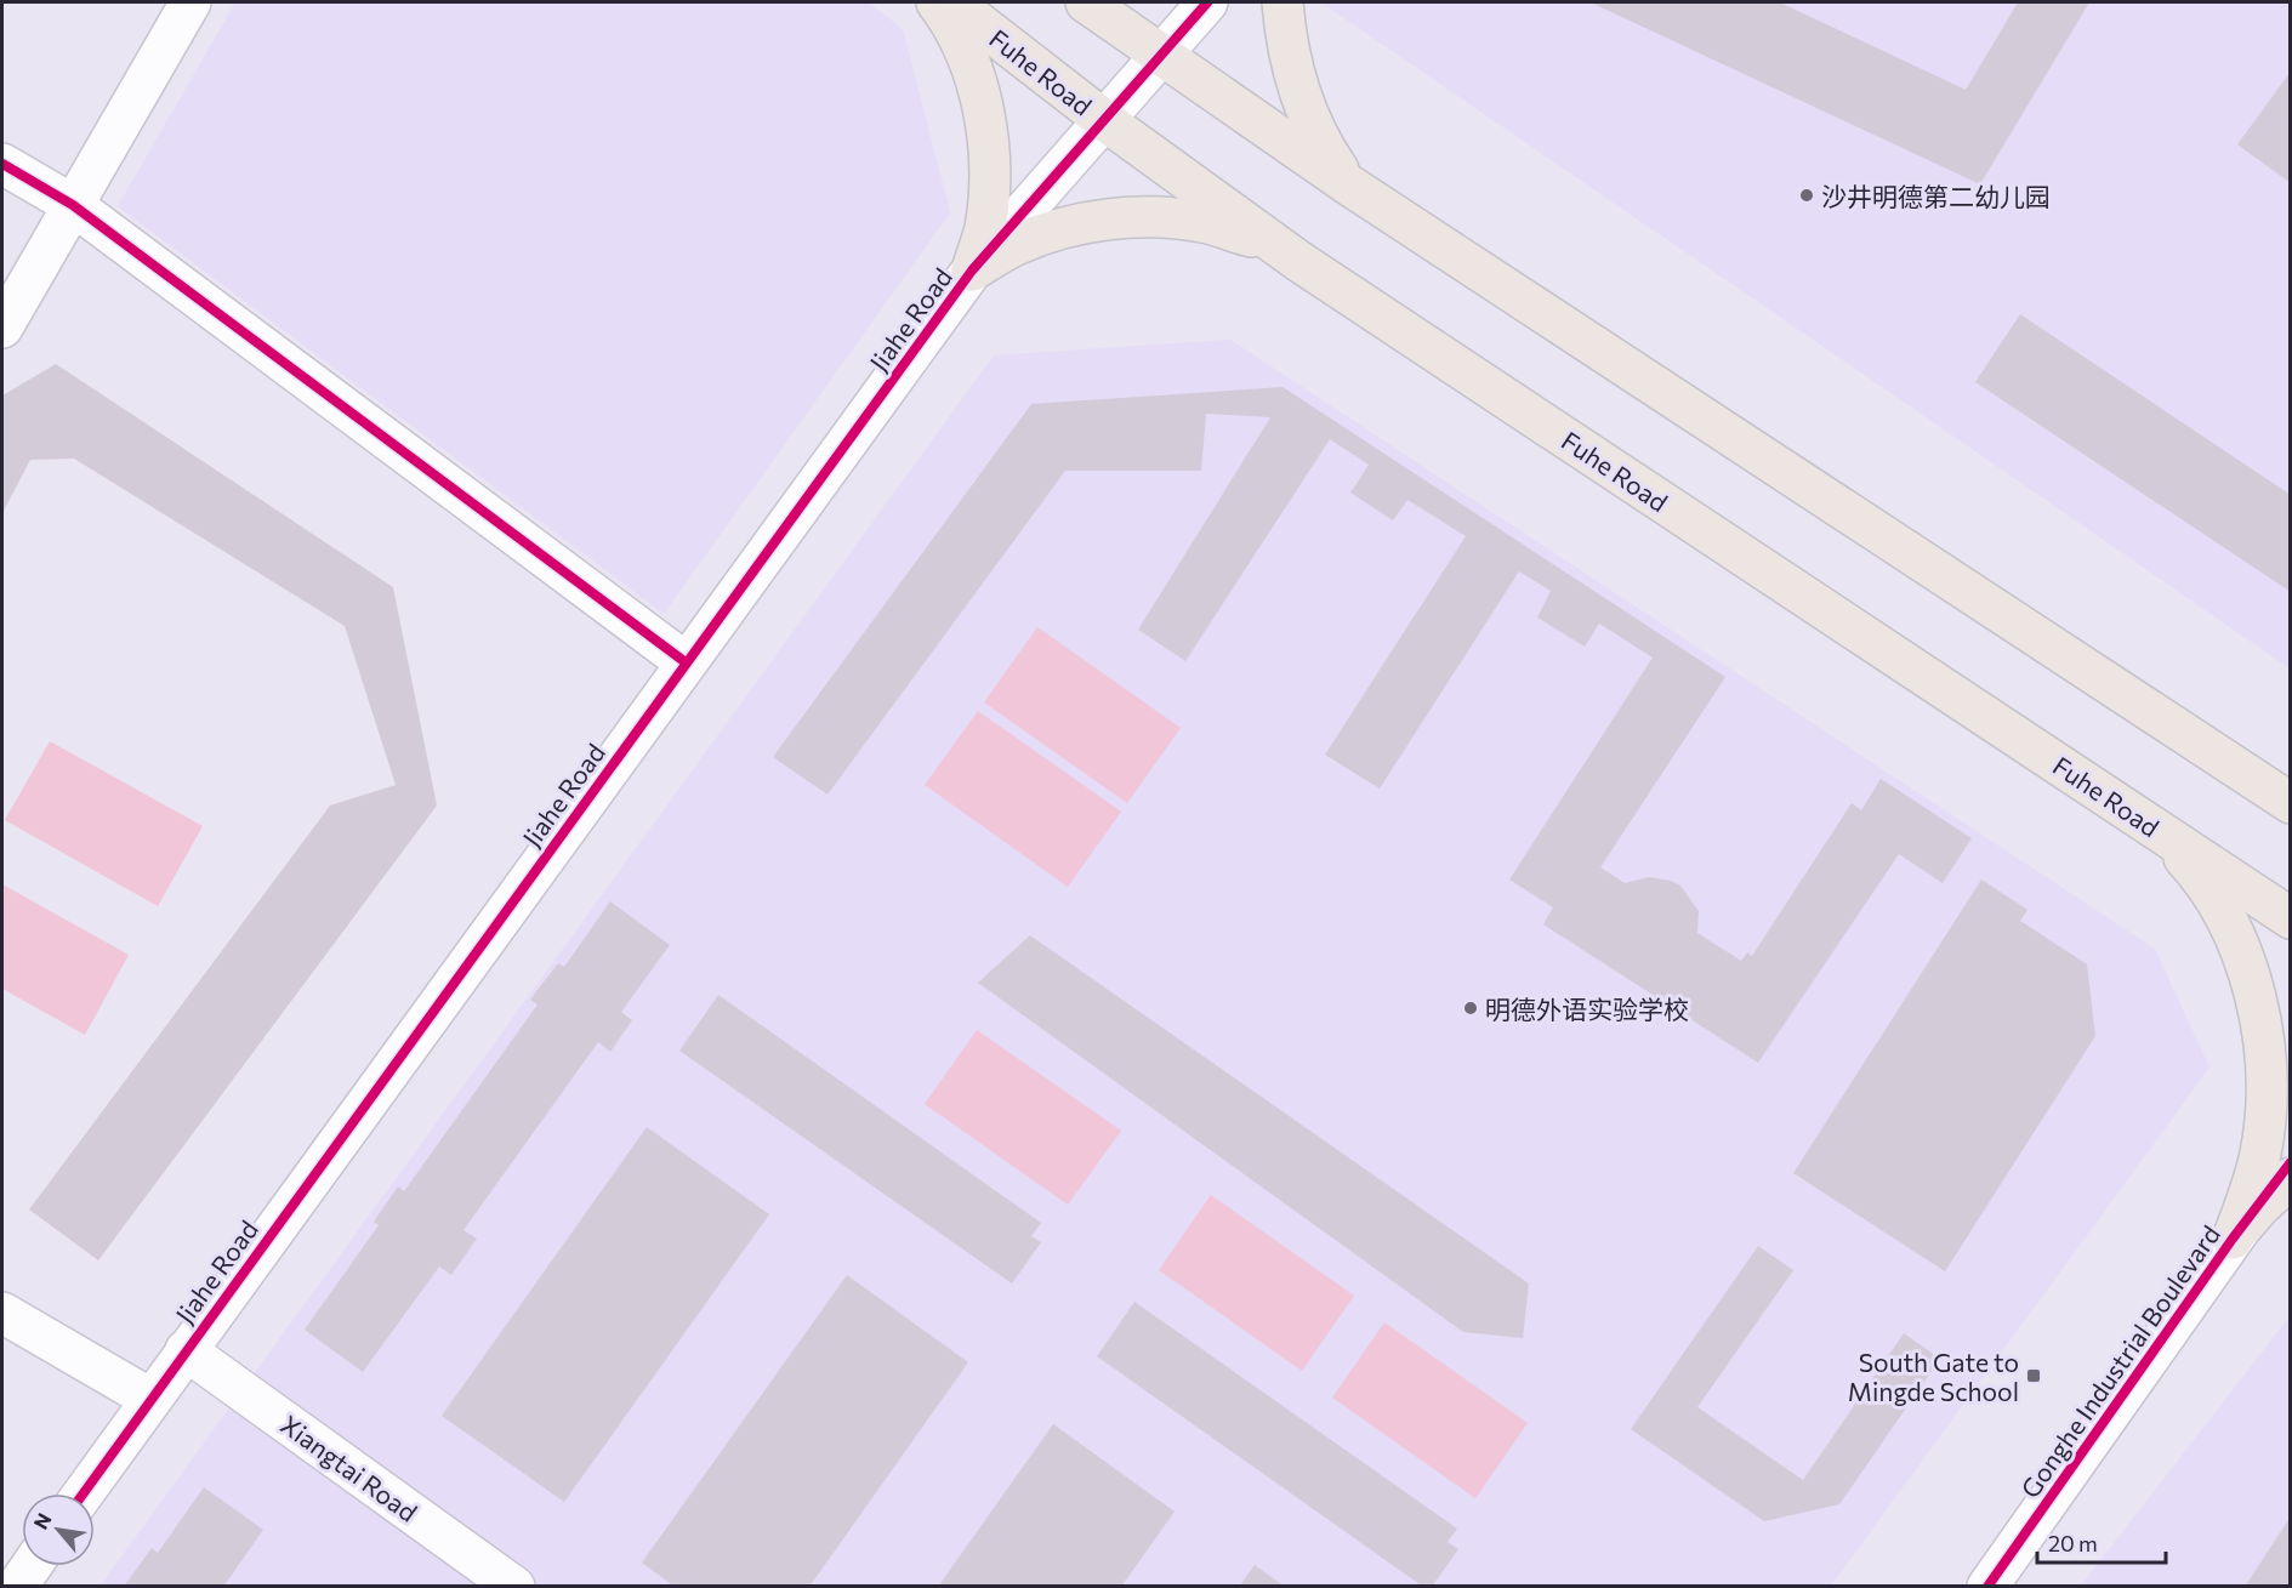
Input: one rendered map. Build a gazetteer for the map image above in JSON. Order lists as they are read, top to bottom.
{
  "streets": {
    "main road": ["Fuhe Road"],
    "street": ["Jiahe Road", "Gonghe Industrial Boulevard", "Xiangtai Road"]
  },
  "crossings": [
    ["Fuhe Road", "Jiahe Road"],
    ["Jiahe Road", "Xiangtai Road"]
  ],
  "places": {
    "other": ["沙井明德第二幼儿园", "明德外语实验学校"],
    "transit": ["South Gate to Mingde School"]
  },
  "scale_bar": "20 m",
  "north": "top left"
}
